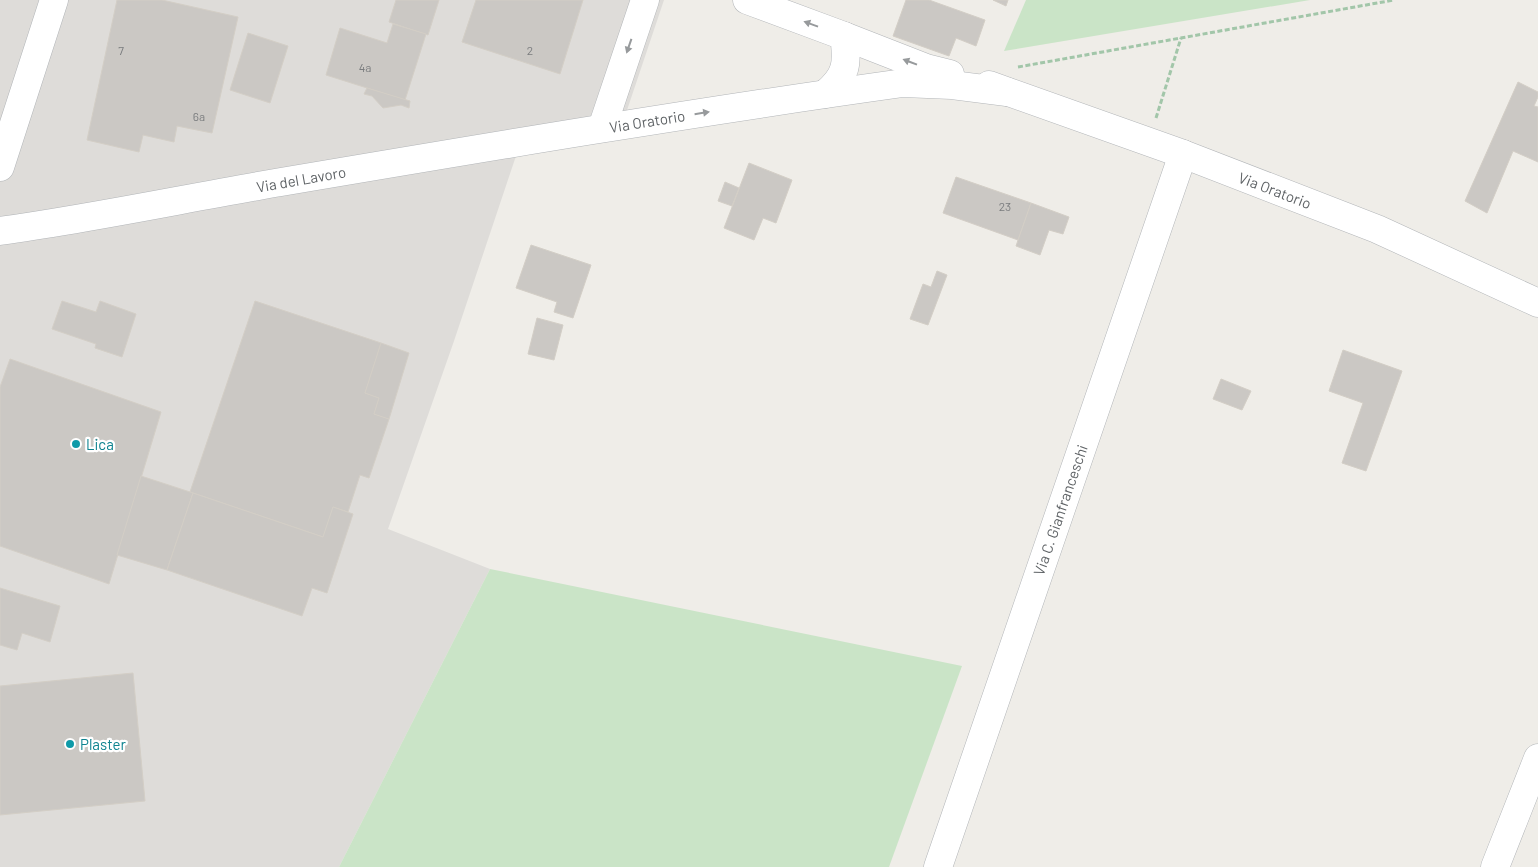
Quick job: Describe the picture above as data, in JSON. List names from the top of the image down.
{
  "streets": {
    "street": ["Via Oratorio", "Via del Lavoro", "Via C. Gianfranceschi"]
  },
  "crossings": [
    ["Via Oratorio", "Via del Lavoro"],
    ["Via Oratorio", "Via C. Gianfranceschi"]
  ],
  "places": ["Lica", "Plaster"],
  "house_numbers": [
    "7",
    "2",
    "4a",
    "6a",
    "23"
  ]
}
